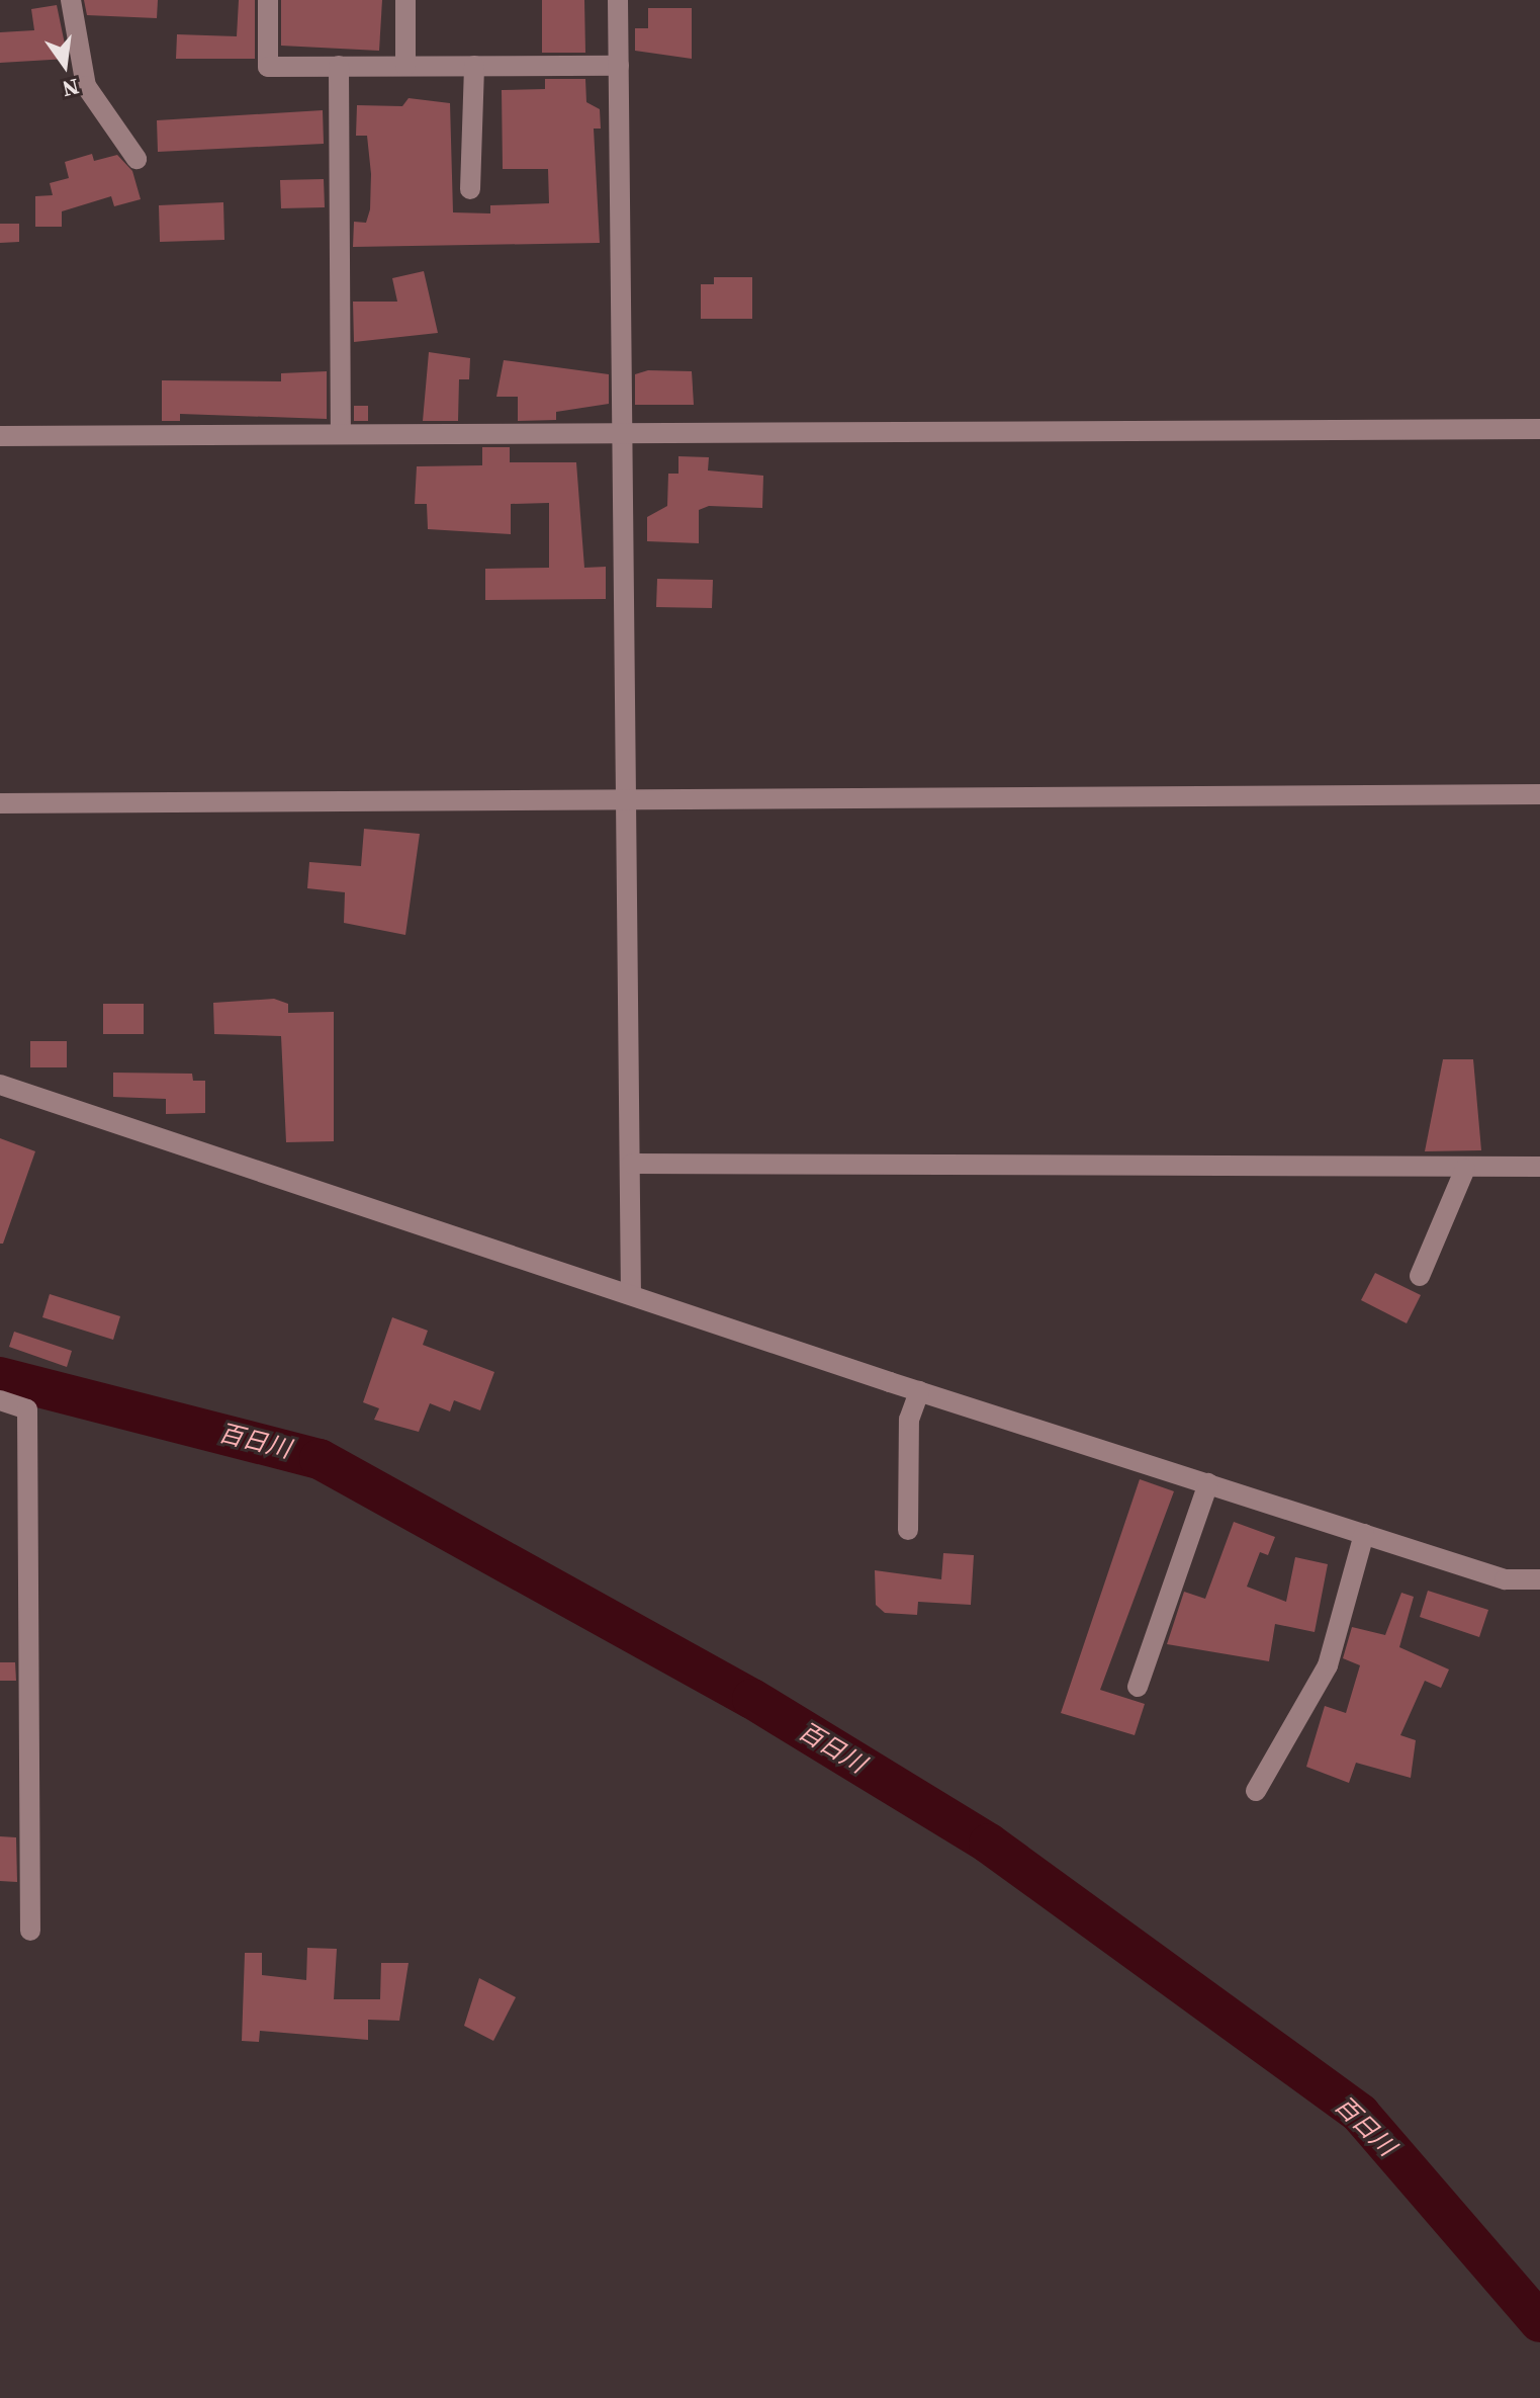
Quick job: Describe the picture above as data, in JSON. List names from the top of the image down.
{
  "water": ["百日川"],
  "north": "bottom"
}
